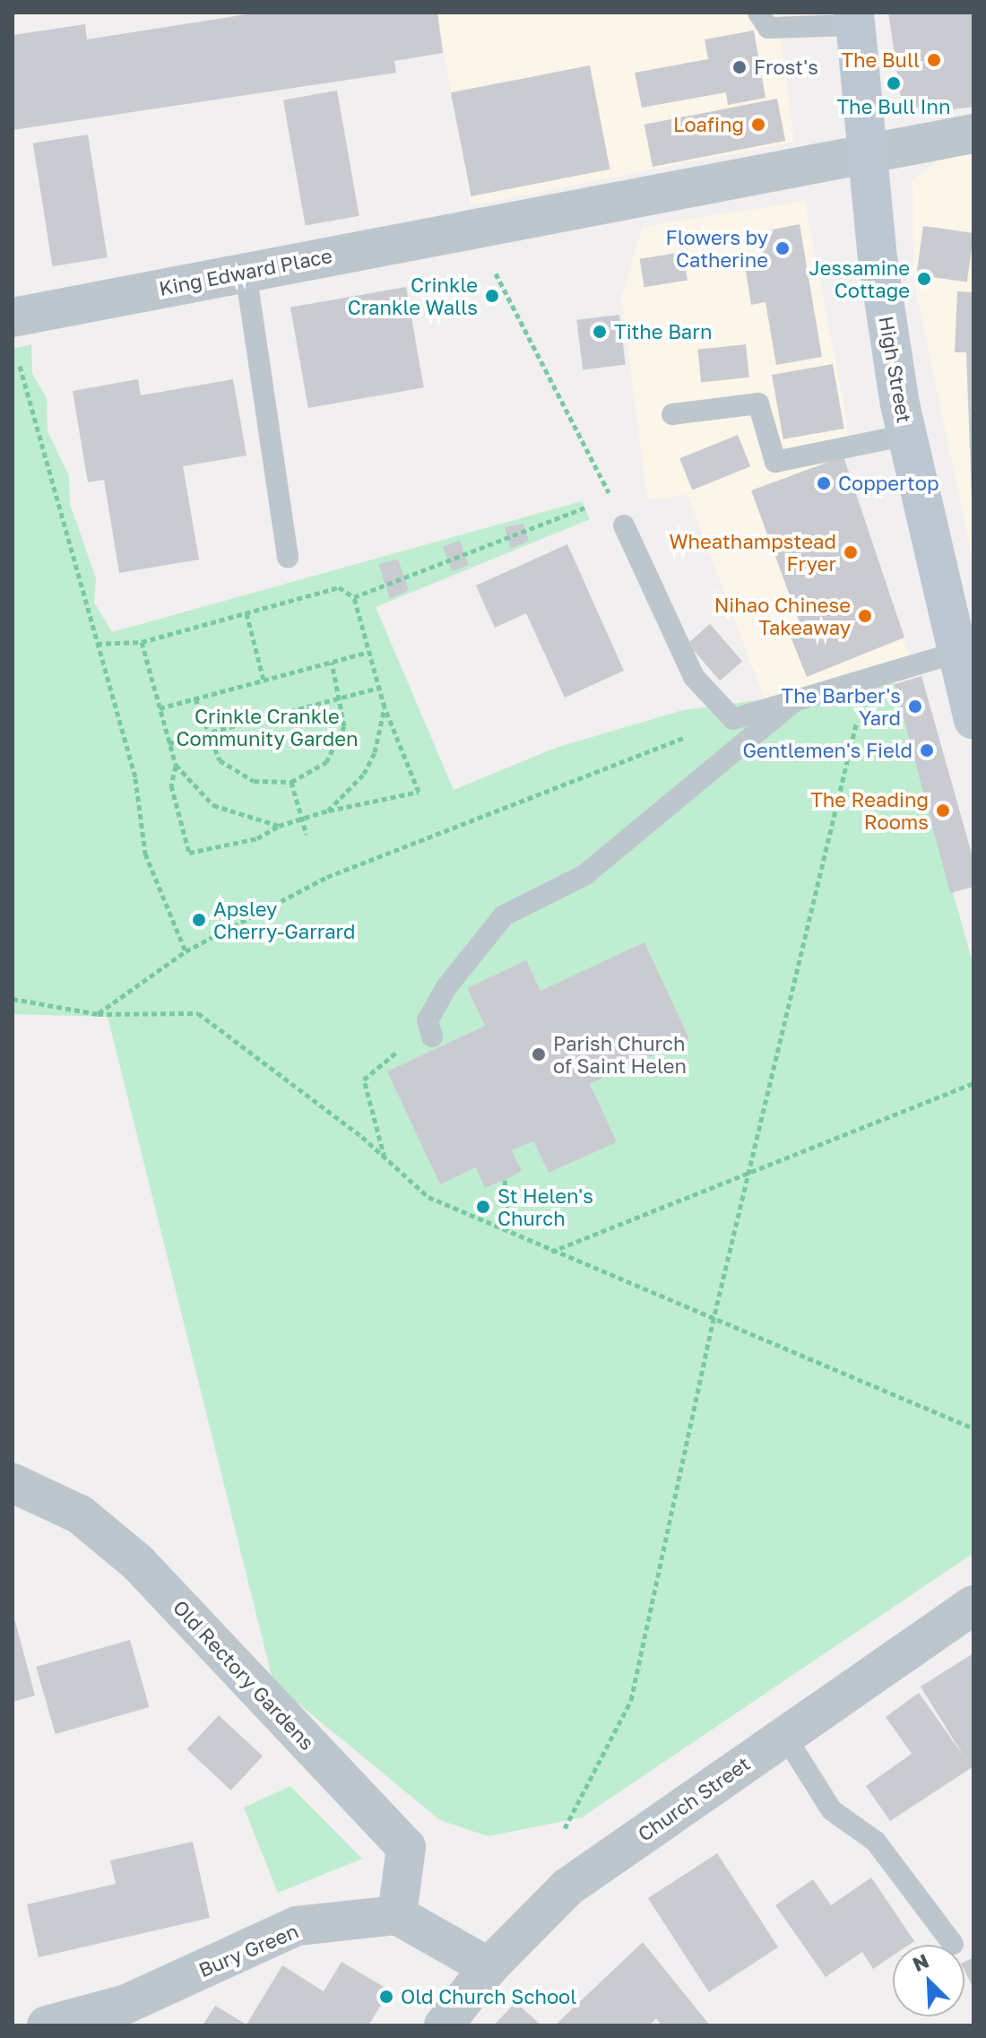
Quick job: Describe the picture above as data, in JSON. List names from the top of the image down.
{
  "streets": {
    "main road": ["High Street"],
    "street": [
      "King Edward Place",
      "Old Rectory Gardens",
      "Church Street",
      "Bury Green"
    ]
  },
  "crossings": [
    ["King Edward Place", "High Street"],
    ["Old Rectory Gardens", "Bury Green"]
  ],
  "parks": ["Crinkle Crankle Community Garden"],
  "places": [
    "The Bull",
    "Frost's",
    "The Bull Inn",
    "Loafing",
    "Flowers by Catherine",
    "Jessamine Cottage",
    "Crinkle Crankle Walls",
    "Tithe Barn",
    "Coppertop",
    "Wheathampstead Fryer",
    "Nihao Chinese Takeaway",
    "The Barber's Yard",
    "Gentlemen's Field",
    "The Reading Rooms",
    "Apsley Cherry-Garrard",
    "Parish Church of Saint Helen",
    "St Helen's Church",
    "Old Church School"
  ],
  "north": "top left"
}
